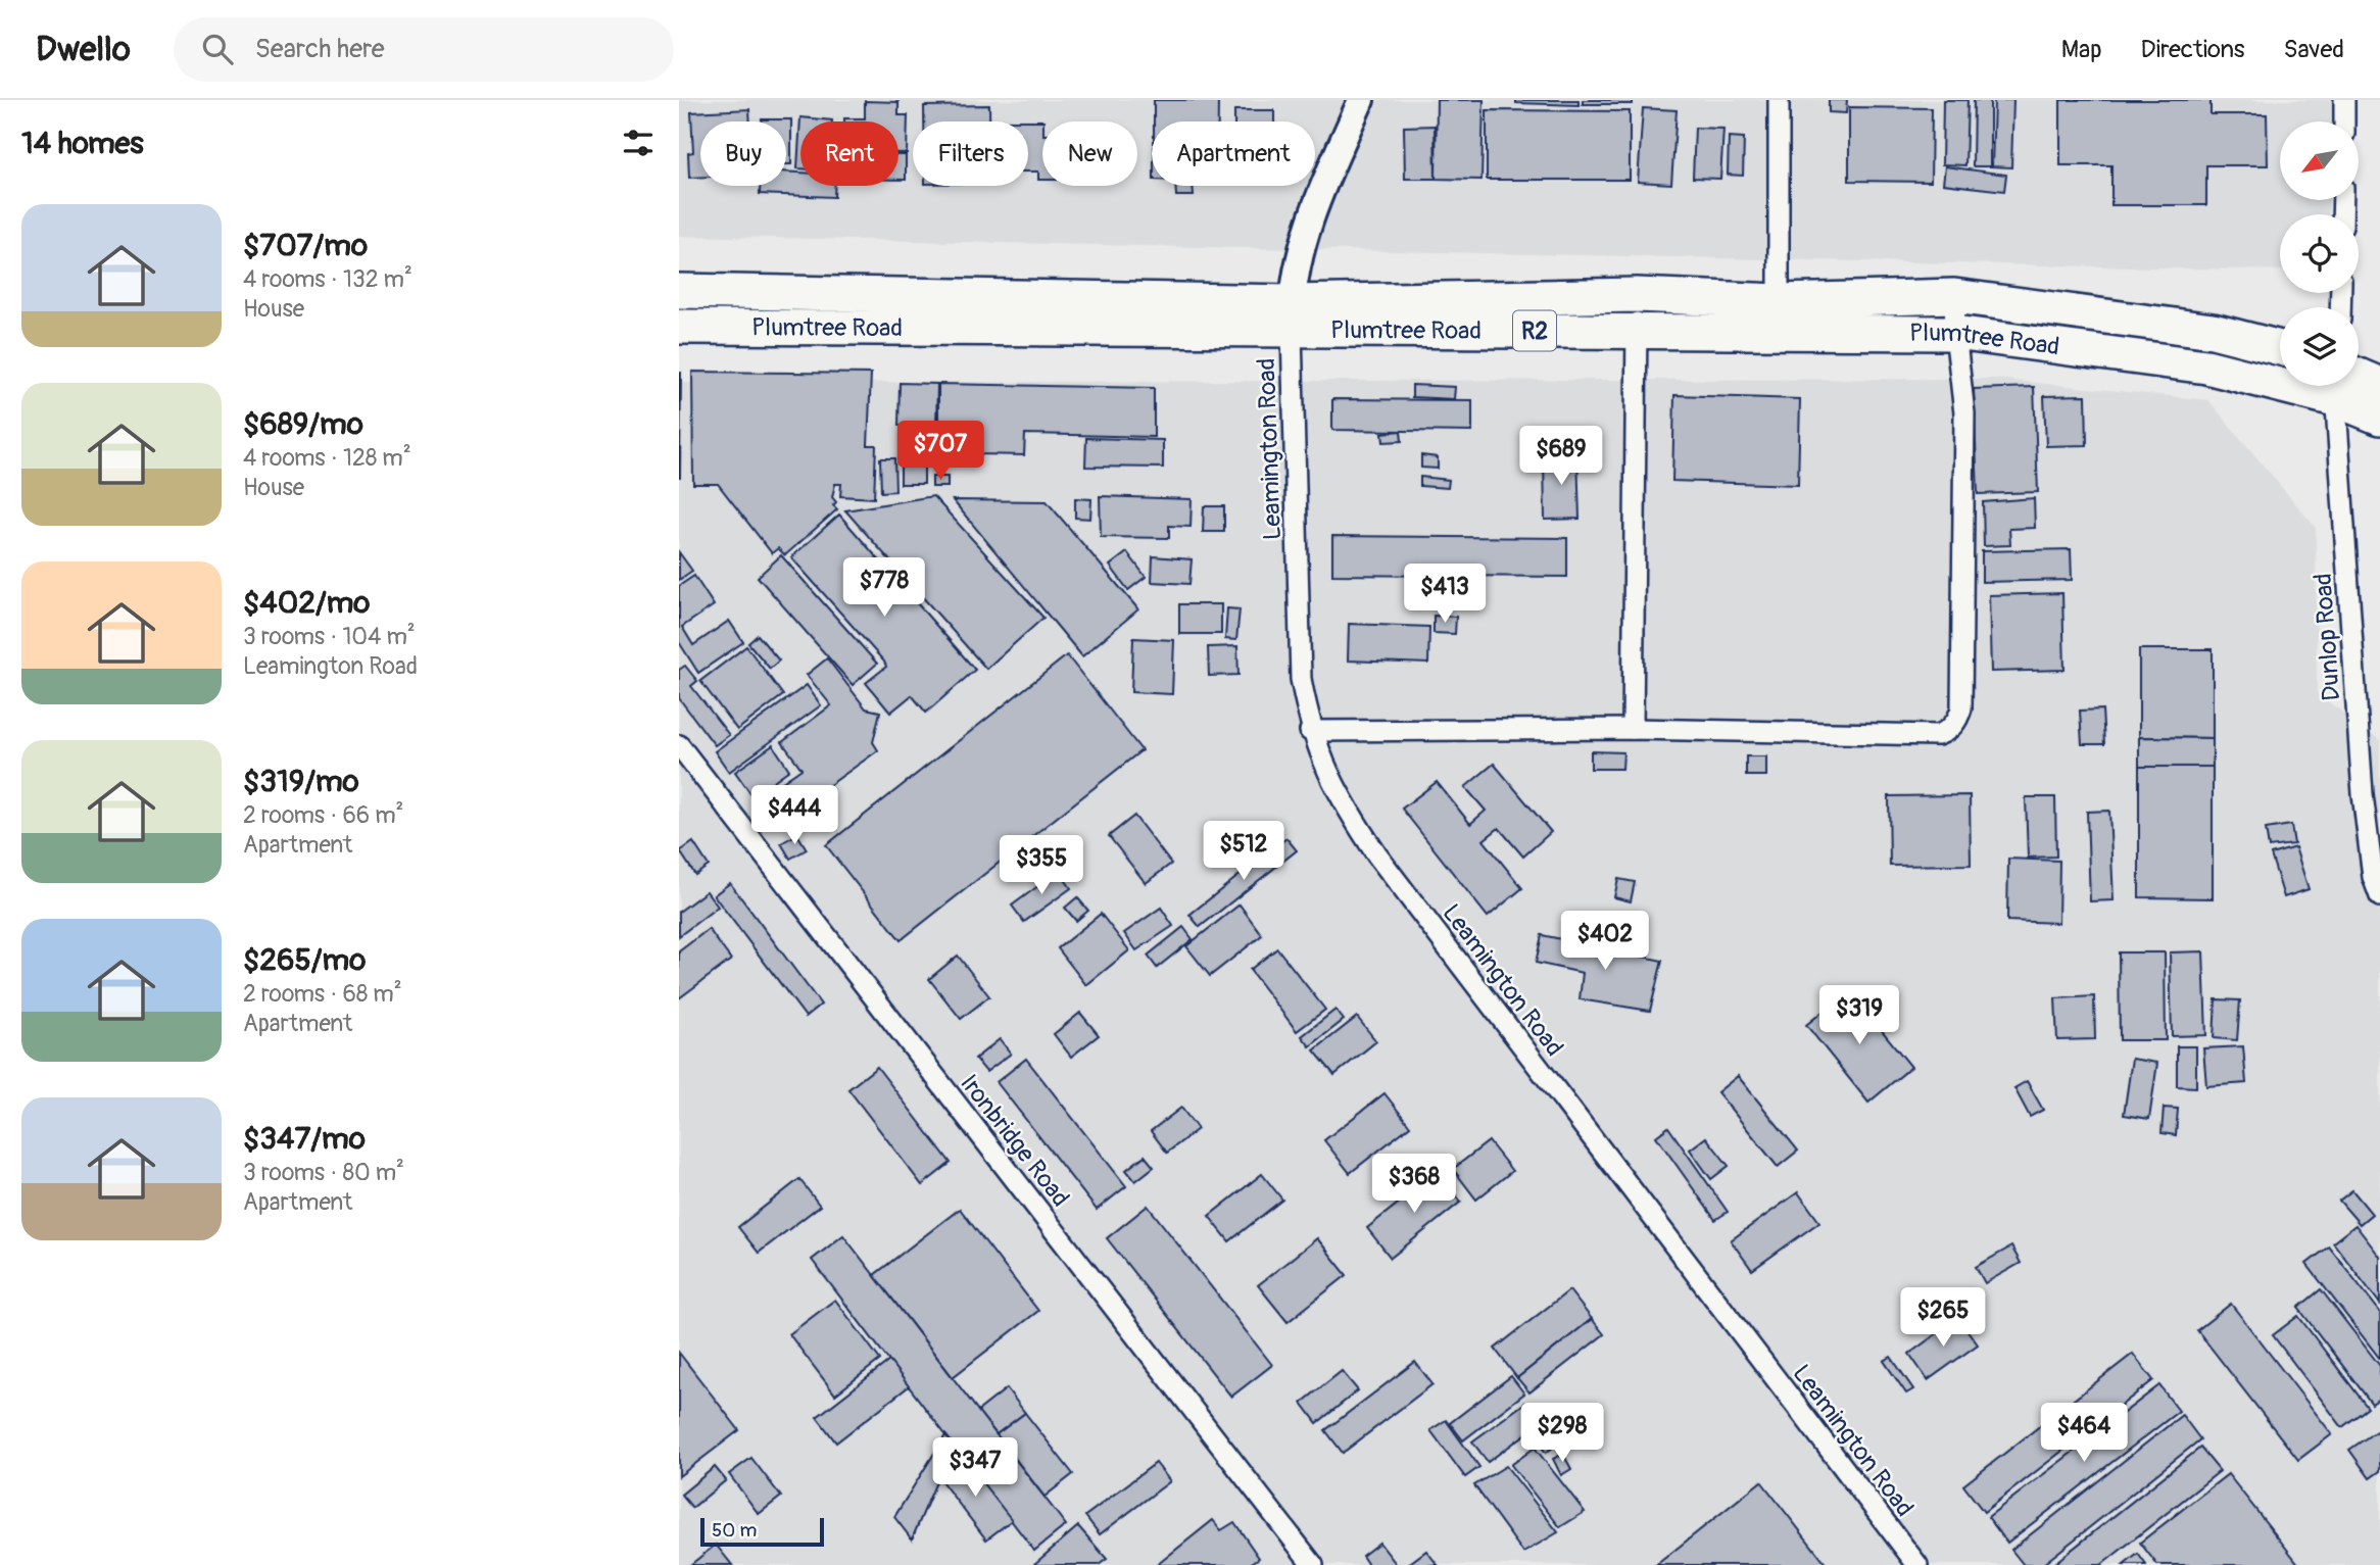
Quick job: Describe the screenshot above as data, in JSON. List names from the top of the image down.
{
  "streets": {
    "highway": ["Plumtree Road", "R2"],
    "street": ["Leamington Road", "Dunlop Road", "Ironbridge Road"]
  },
  "crossings": [
    ["Plumtree Road", "Leamington Road"]
  ],
  "scale_bar": "50 m",
  "north": "bottom left",
  "page": {
    "header": "Dwello",
    "search": "Search here",
    "nav": ["Map", "Directions", "Saved"],
    "heading": "14 homes",
    "chip": [
      "Buy",
      "Rent",
      "Filters",
      "New",
      "Apartment"
    ],
    "list": [
      {
        "name": "$707/mo",
        "note": "4 rooms · 132 m² · House"
      },
      {
        "name": "$689/mo",
        "note": "4 rooms · 128 m² · House"
      },
      {
        "name": "$402/mo",
        "note": "3 rooms · 104 m² · Leamington Road"
      },
      {
        "name": "$319/mo",
        "note": "2 rooms · 66 m² · Apartment"
      },
      {
        "name": "$265/mo",
        "note": "2 rooms · 68 m² · Apartment"
      },
      {
        "name": "$347/mo",
        "note": "3 rooms · 80 m² · Apartment"
      }
    ],
    "price": [
      "$707",
      "$689",
      "$778",
      "$413",
      "$444",
      "$512",
      "$355",
      "$402",
      "$319",
      "$368",
      "$265",
      "$298",
      "$464",
      "$347"
    ],
    "scale": "50 m"
  }
}
